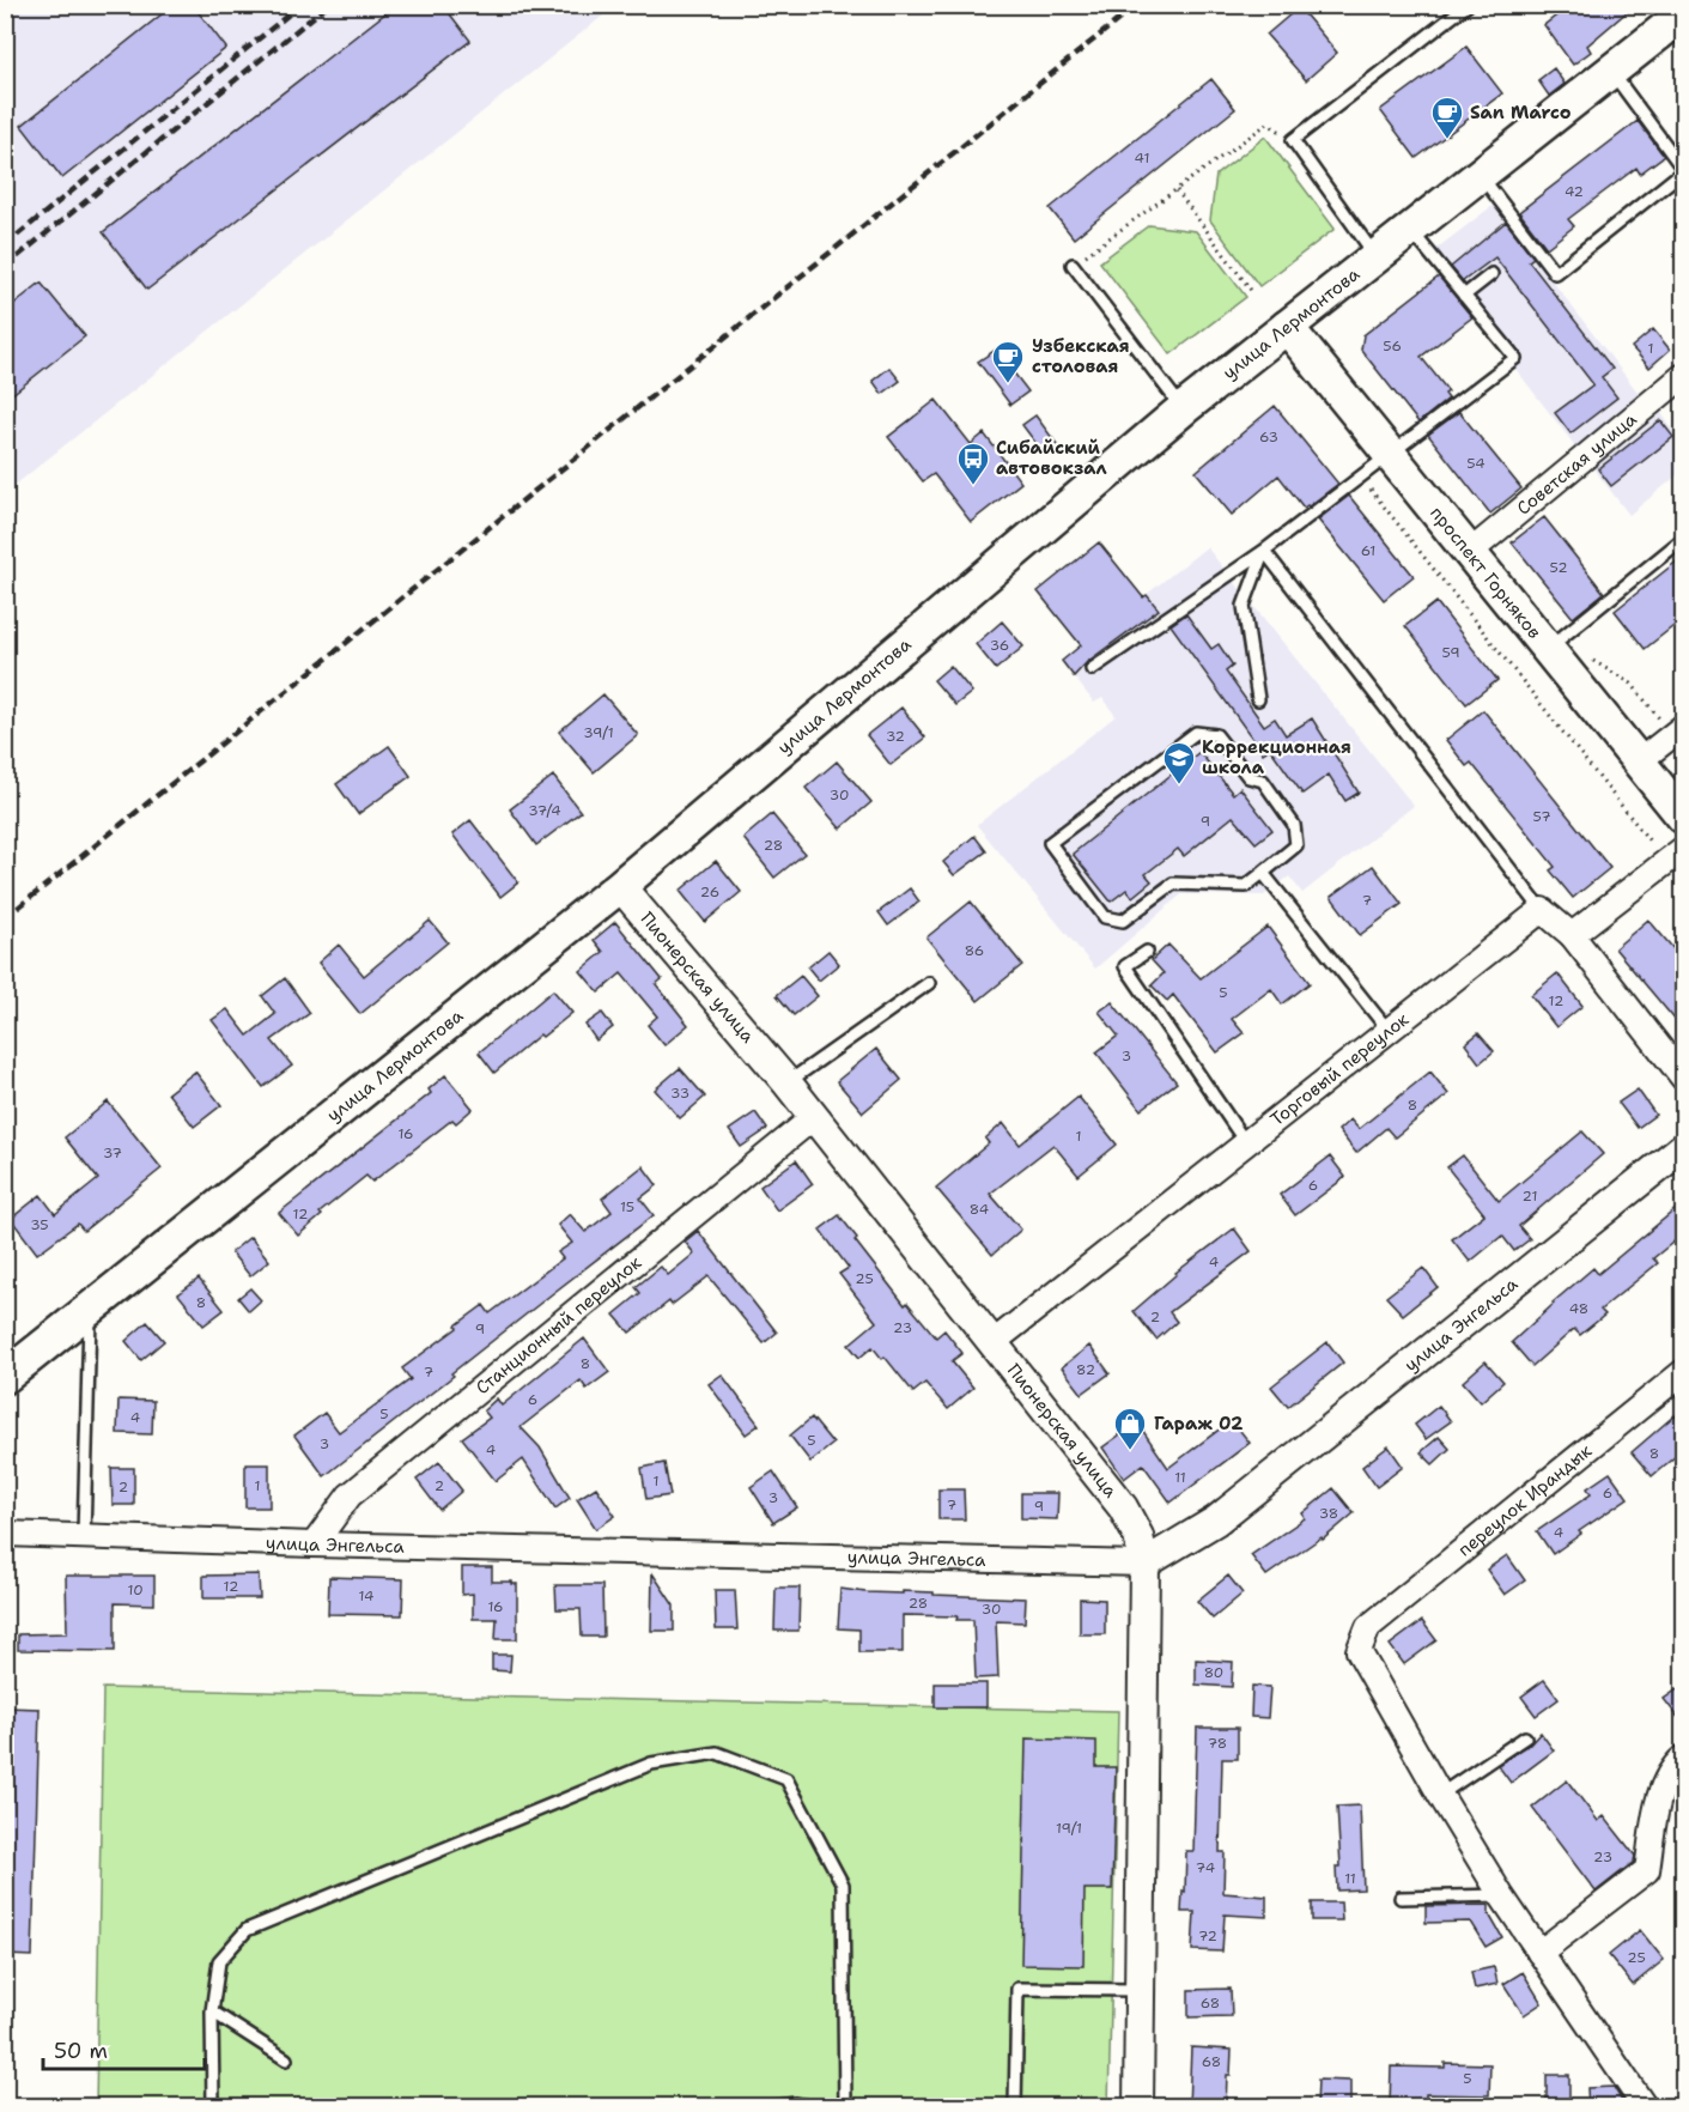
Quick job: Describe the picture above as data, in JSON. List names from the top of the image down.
{
  "streets": {
    "main road": ["улица Лермонтова", "проспект Горняков"],
    "street": [
      "Советская улица",
      "Пионерская улица",
      "Торговый переулок",
      "Станционный переулок",
      "улица Энгельса",
      "переулок Ирандык"
    ]
  },
  "crossings": [
    ["улица Лермонтова", "проспект Горняков"],
    ["улица Лермонтова", "Пионерская улица"],
    ["Советская улица", "проспект Горняков"],
    ["Пионерская улица", "Торговый переулок"],
    ["Пионерская улица", "Станционный переулок"],
    ["Пионерская улица", "улица Энгельса"],
    ["Станционный переулок", "улица Энгельса"]
  ],
  "places": {
    "cafe": ["San Marco", "Узбекская столовая"],
    "bus stop": ["Сибайский автовокзал"],
    "school or university": ["Коррекционная школа"],
    "shop": ["Гараж 02"]
  },
  "house_numbers": [
    "41",
    "42",
    "56",
    "1",
    "63",
    "54",
    "61",
    "52",
    "36",
    "59",
    "39/1",
    "32",
    "30",
    "37/4",
    "57",
    "9",
    "28",
    "26",
    "7",
    "86",
    "5",
    "12",
    "3",
    "33",
    "8",
    "16",
    "1",
    "37",
    "6",
    "21",
    "15",
    "84",
    "12",
    "35",
    "4",
    "25",
    "8",
    "48",
    "2",
    "23",
    "9",
    "8",
    "82",
    "7",
    "6",
    "5",
    "4",
    "5",
    "3",
    "4",
    "8",
    "11",
    "1",
    "1",
    "2",
    "2",
    "6",
    "3",
    "7",
    "9",
    "38",
    "4",
    "12",
    "10",
    "14",
    "28",
    "16",
    "30",
    "80",
    "78",
    "19/1",
    "23",
    "74",
    "11",
    "72",
    "25",
    "68",
    "68",
    "5"
  ],
  "scale_bar": "50 m"
}
